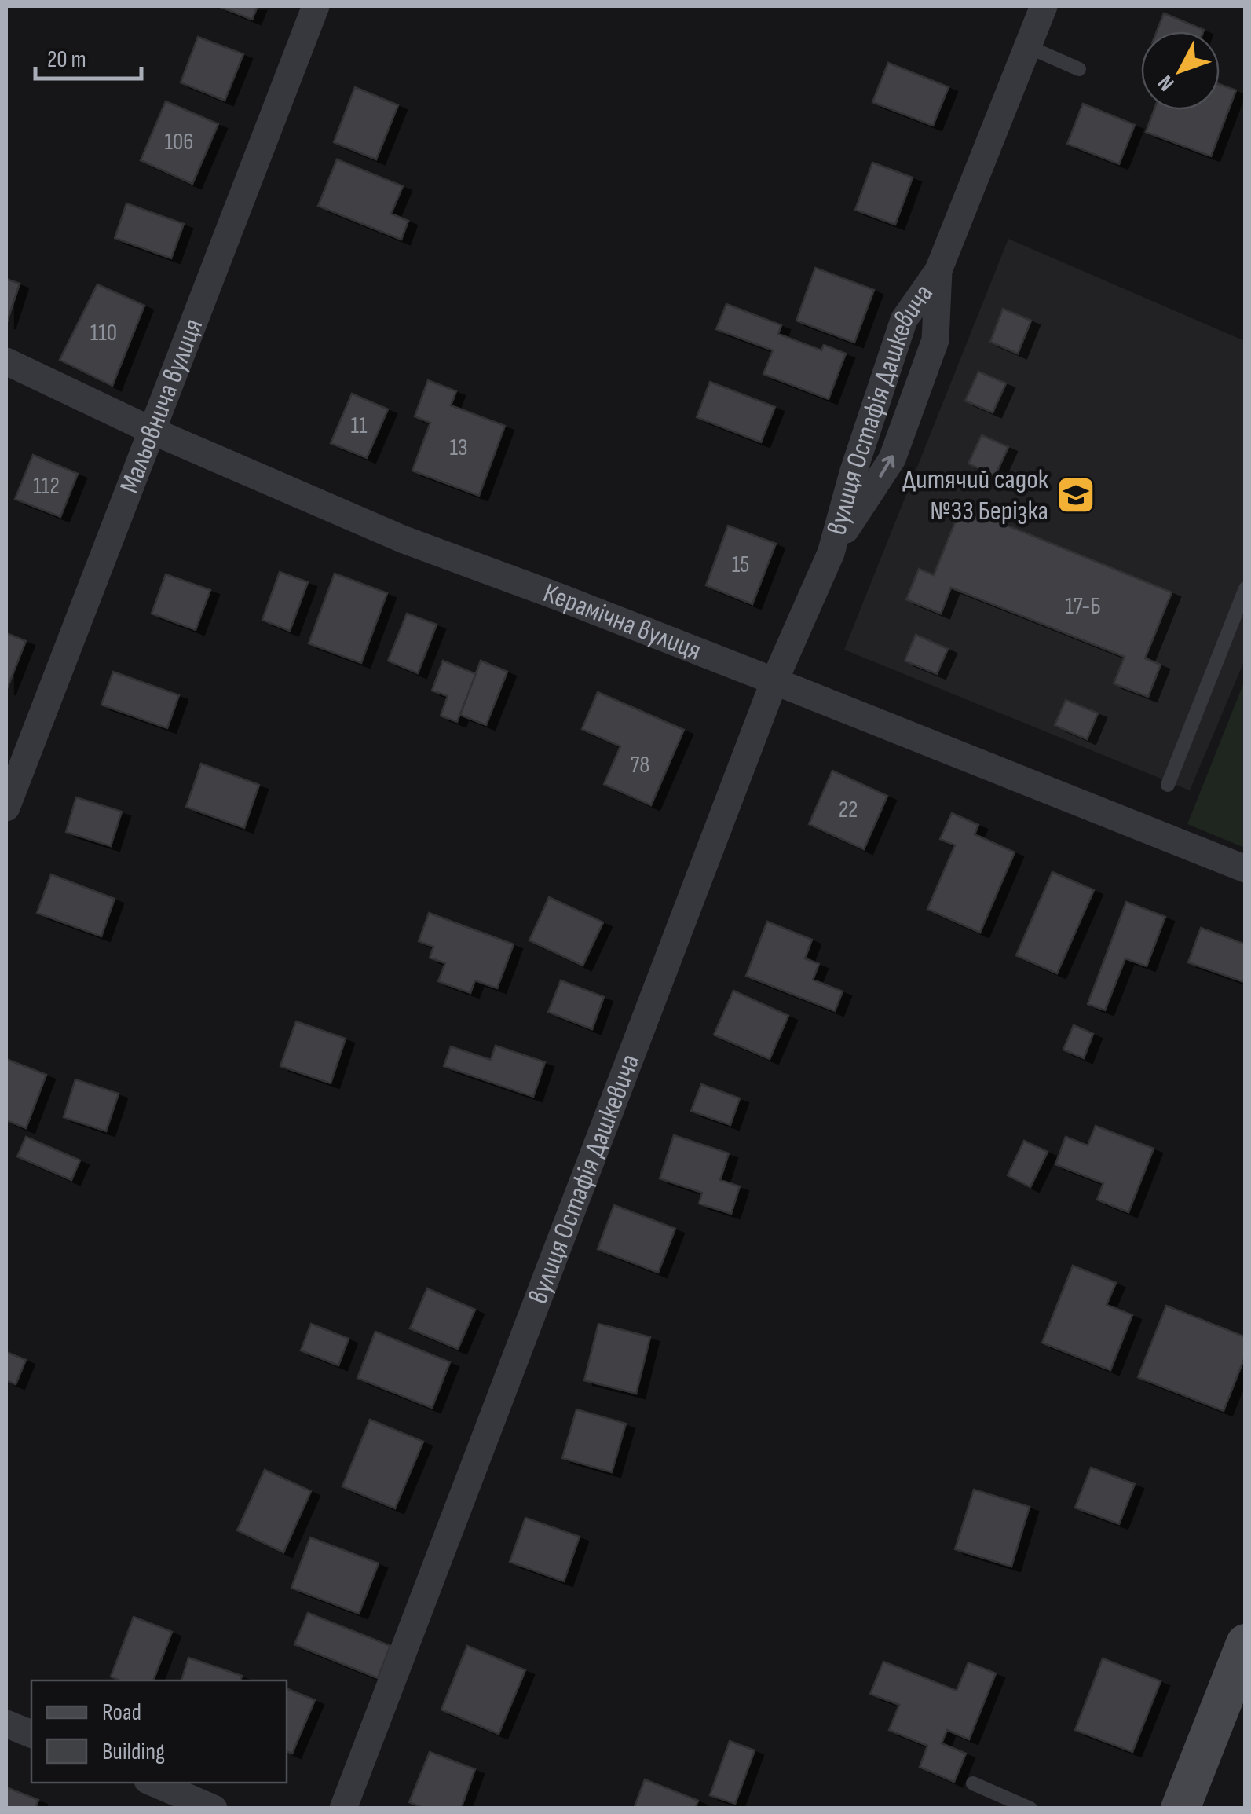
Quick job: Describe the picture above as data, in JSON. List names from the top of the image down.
{
  "streets": {
    "street": ["Мальовнича вулиця", "вулиця Остафія Дашкевича", "Керамічна вулиця"]
  },
  "crossings": [
    ["Мальовнича вулиця", "Керамічна вулиця"],
    ["вулиця Остафія Дашкевича", "Керамічна вулиця"]
  ],
  "places": {
    "school or university": ["Дитячий садок №33 Берізка"]
  },
  "house_numbers": [
    "106",
    "110",
    "11",
    "13",
    "112",
    "15",
    "17-Б",
    "78",
    "22"
  ],
  "legend": ["Road", "Building"],
  "scale_bar": "20 m",
  "north": "bottom left"
}
